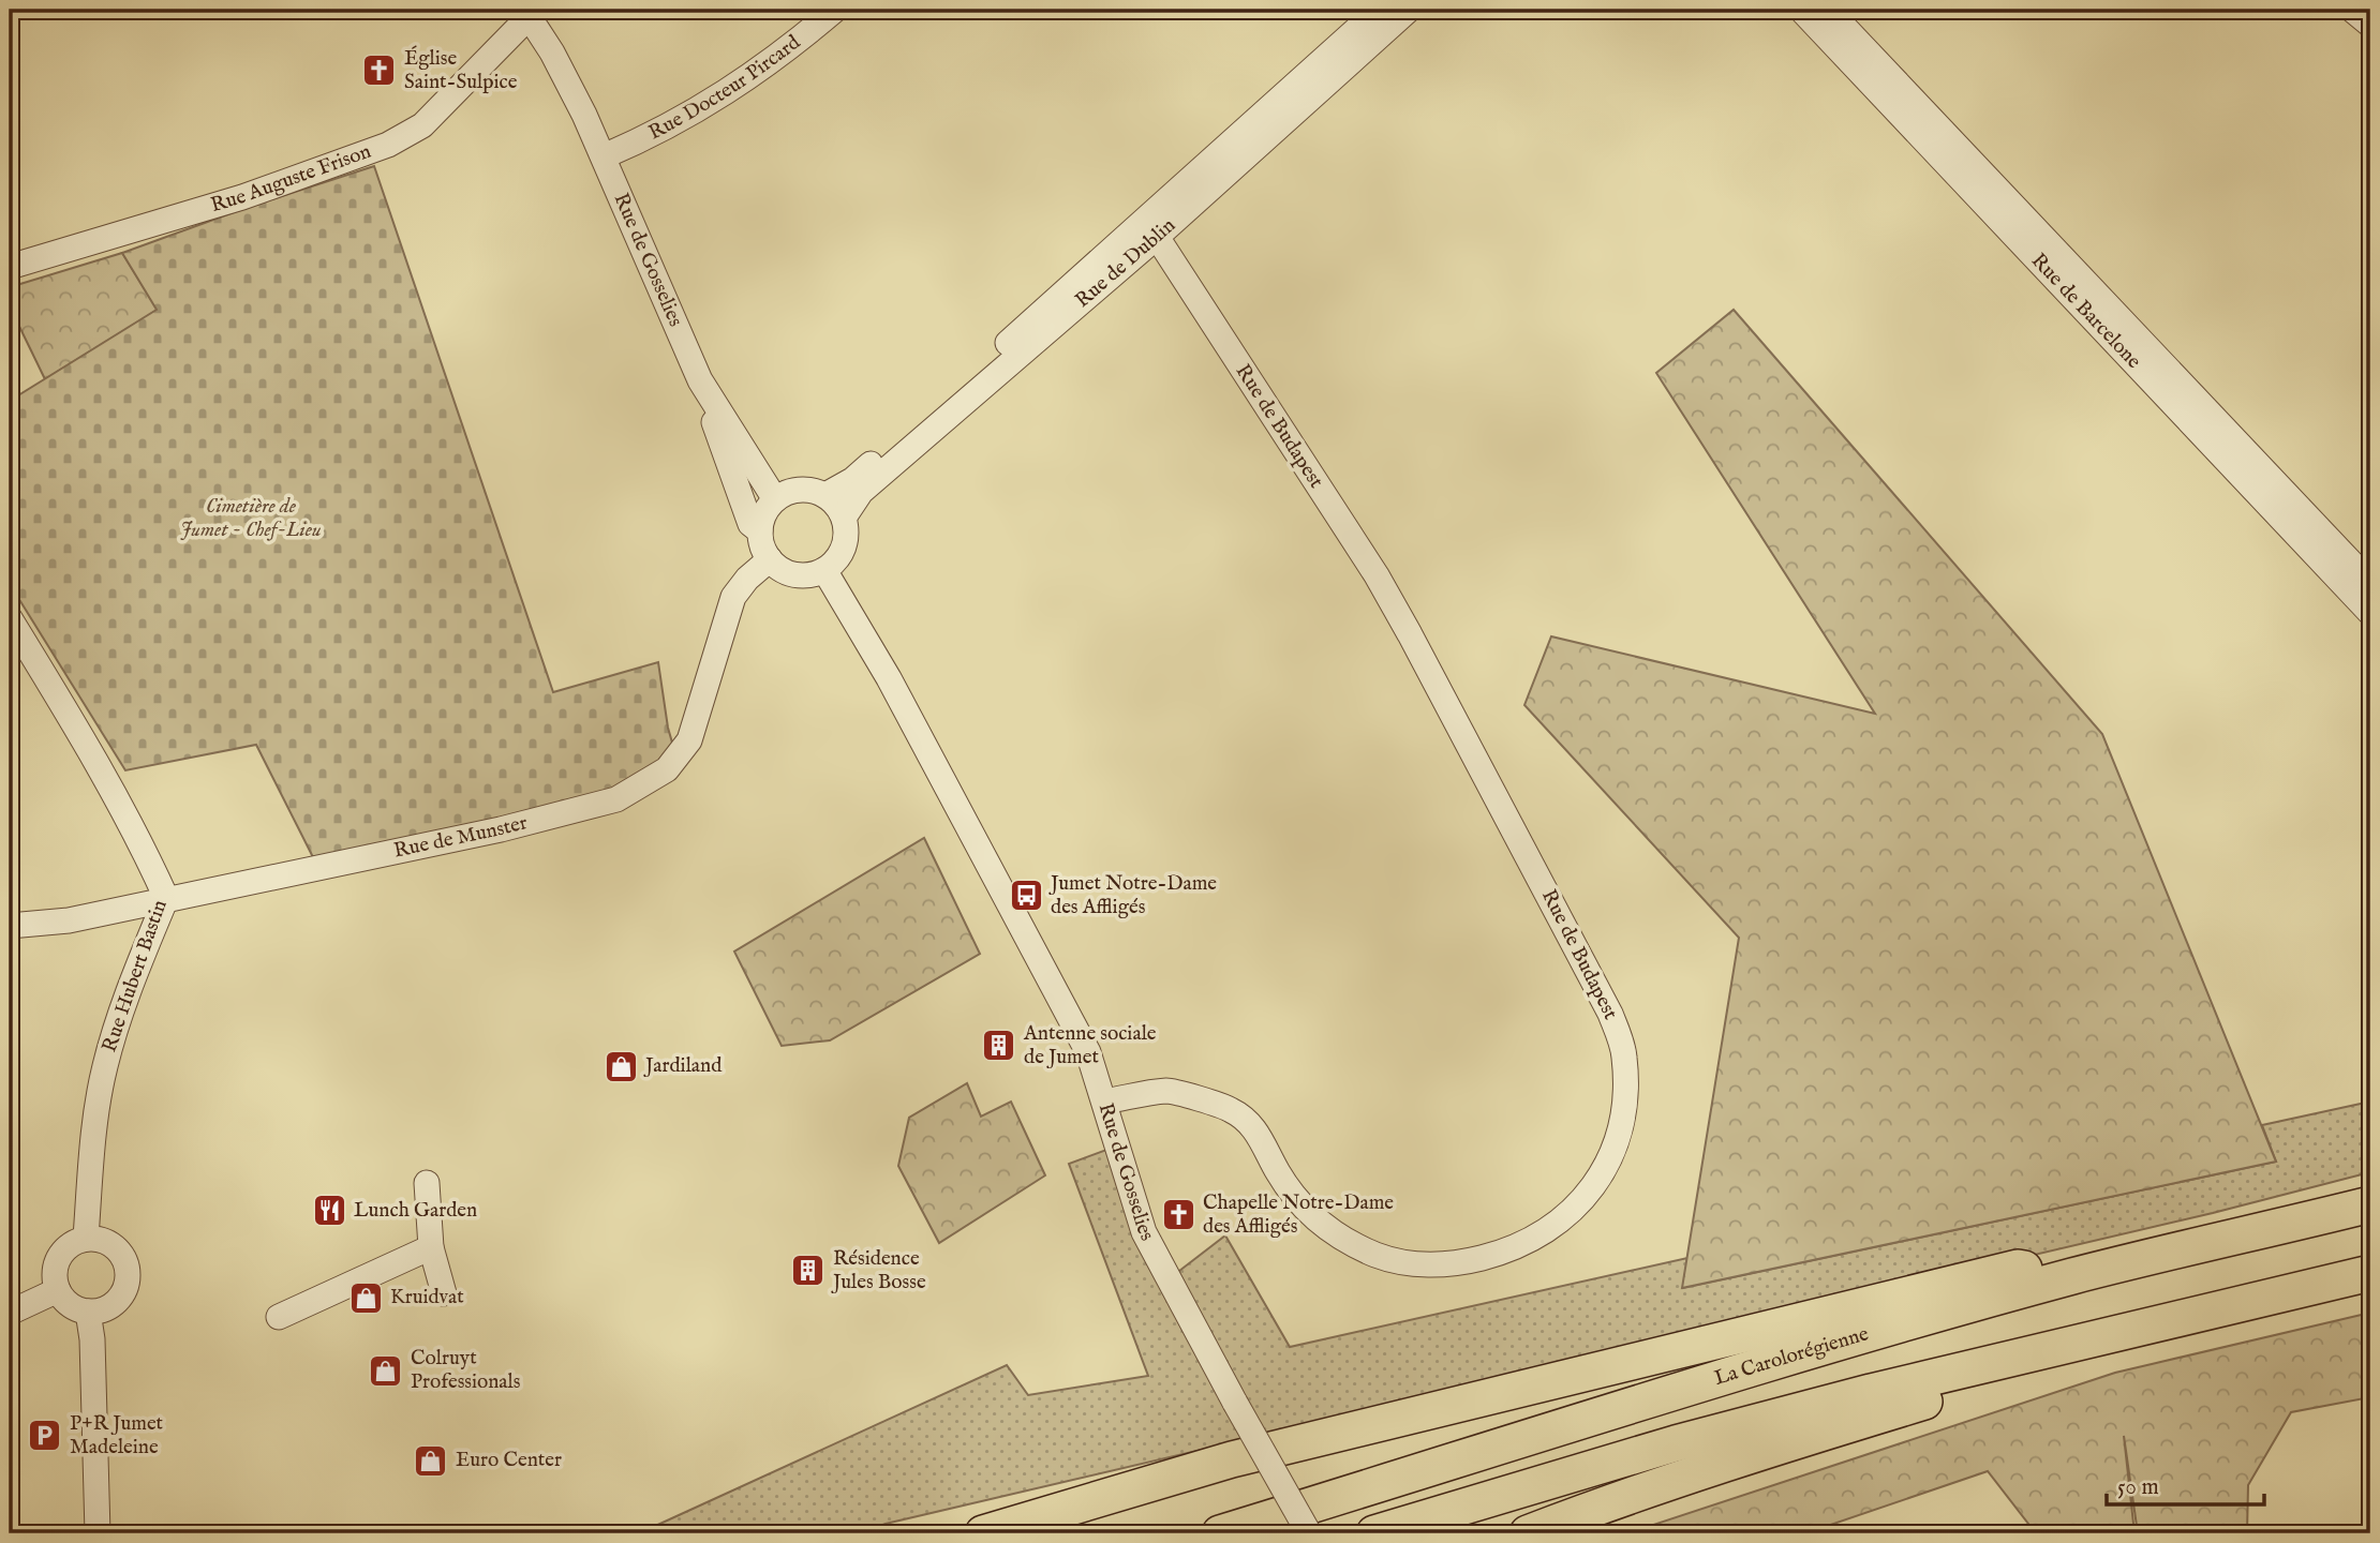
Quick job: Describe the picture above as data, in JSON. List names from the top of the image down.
{
  "streets": {
    "highway": ["La Carolorégienne"],
    "street": [
      "Rue Docteur Pircard",
      "Rue Auguste Frison",
      "Rue de Gosselies",
      "Rue de Dublin",
      "Rue de Barcelone",
      "Rue de Budapest",
      "Rue de Munster",
      "Rue Hubert Bastin"
    ]
  },
  "crossings": [
    ["Rue Docteur Pircard", "Rue de Gosselies"],
    ["Rue Auguste Frison", "Rue de Gosselies"],
    ["Rue de Gosselies", "Rue de Dublin"],
    ["Rue de Gosselies", "Rue de Budapest"],
    ["Rue de Gosselies", "Rue de Munster"],
    ["Rue de Dublin", "Rue de Budapest"],
    ["Rue de Dublin", "Rue de Munster"],
    ["Rue de Munster", "Rue Hubert Bastin"]
  ],
  "parks": ["Cimetière de Jumet - Chef-Lieu"],
  "places": {
    "church": ["Église Saint-Sulpice", "Chapelle Notre-Dame des Affligés"],
    "bus stop": ["Jumet Notre-Dame des Affligés"],
    "building": ["Antenne sociale de Jumet", "Résidence Jules Bosse"],
    "shop": [
      "Jardiland",
      "Kruidvat",
      "Colruyt Professionals",
      "Euro Center"
    ],
    "restaurant": ["Lunch Garden"],
    "parking": ["P+R Jumet Madeleine"]
  },
  "scale_bar": "50 m"
}
